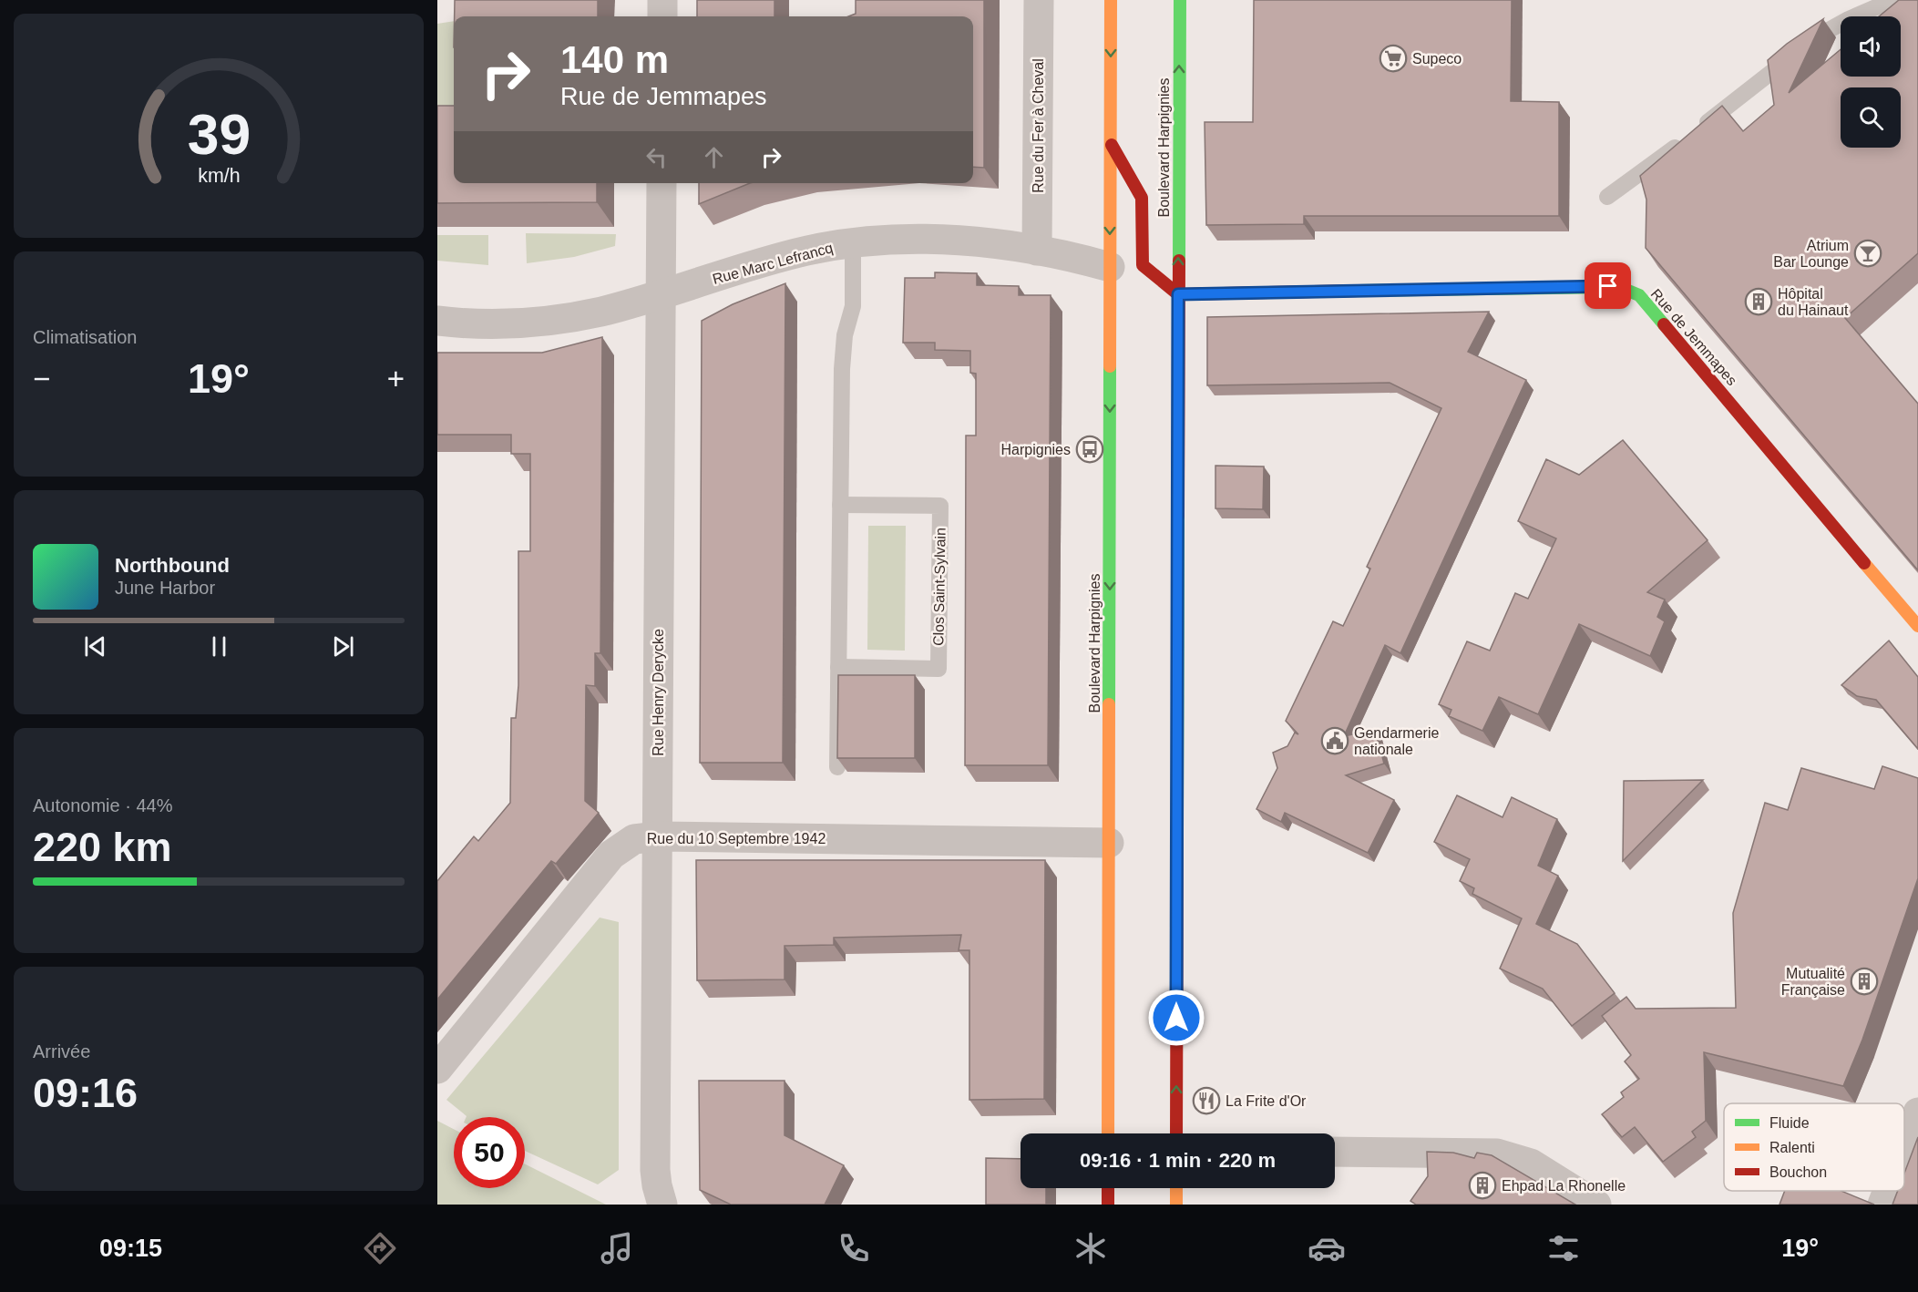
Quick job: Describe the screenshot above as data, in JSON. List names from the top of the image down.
{
  "streets": {
    "main road": ["Boulevard Harpignies", "Rue de Jemmapes"],
    "street": [
      "Rue du Fer à Cheval",
      "Rue Marc Lefrancq",
      "Rue Henry Derycke",
      "Rue du 10 Septembre 1942"
    ],
    "lane": ["Clos Saint-Sylvain"]
  },
  "crossings": [
    ["Rue du Fer à Cheval", "Rue Marc Lefrancq"],
    ["Boulevard Harpignies", "Rue Marc Lefrancq"],
    ["Boulevard Harpignies", "Rue de Jemmapes"],
    ["Boulevard Harpignies", "Rue du 10 Septembre 1942"],
    ["Rue Marc Lefrancq", "Rue Henry Derycke"],
    ["Rue Henry Derycke", "Rue du 10 Septembre 1942"]
  ],
  "places": {
    "supermarket": ["Supeco"],
    "bar": ["Atrium Bar Lounge"],
    "building": ["Hôpital du Hainaut", "Mutualité Française", "Ehpad La Rhonelle"],
    "bus stop": ["Harpignies"],
    "public building": ["Gendarmerie nationale"],
    "restaurant": ["La Frite d'Or"]
  },
  "legend": ["Fluide", "Ralenti", "Bouchon"],
  "page": {
    "turn": ["140 m", "Rue de Jemmapes"],
    "tile": [
      "Climatisation",
      ["Autonomie · 44%", "220 km"],
      ["Arrivée", "09:16"]
    ],
    "heat": ["−", "19°", "+"],
    "song": ["Northbound", "June Harbor"],
    "limit": "50",
    "trip": "09:16 · 1 min · 220 m",
    "tabs": ["09:15", "19°"],
    "gauge": ["39", "km/h"]
  }
}
